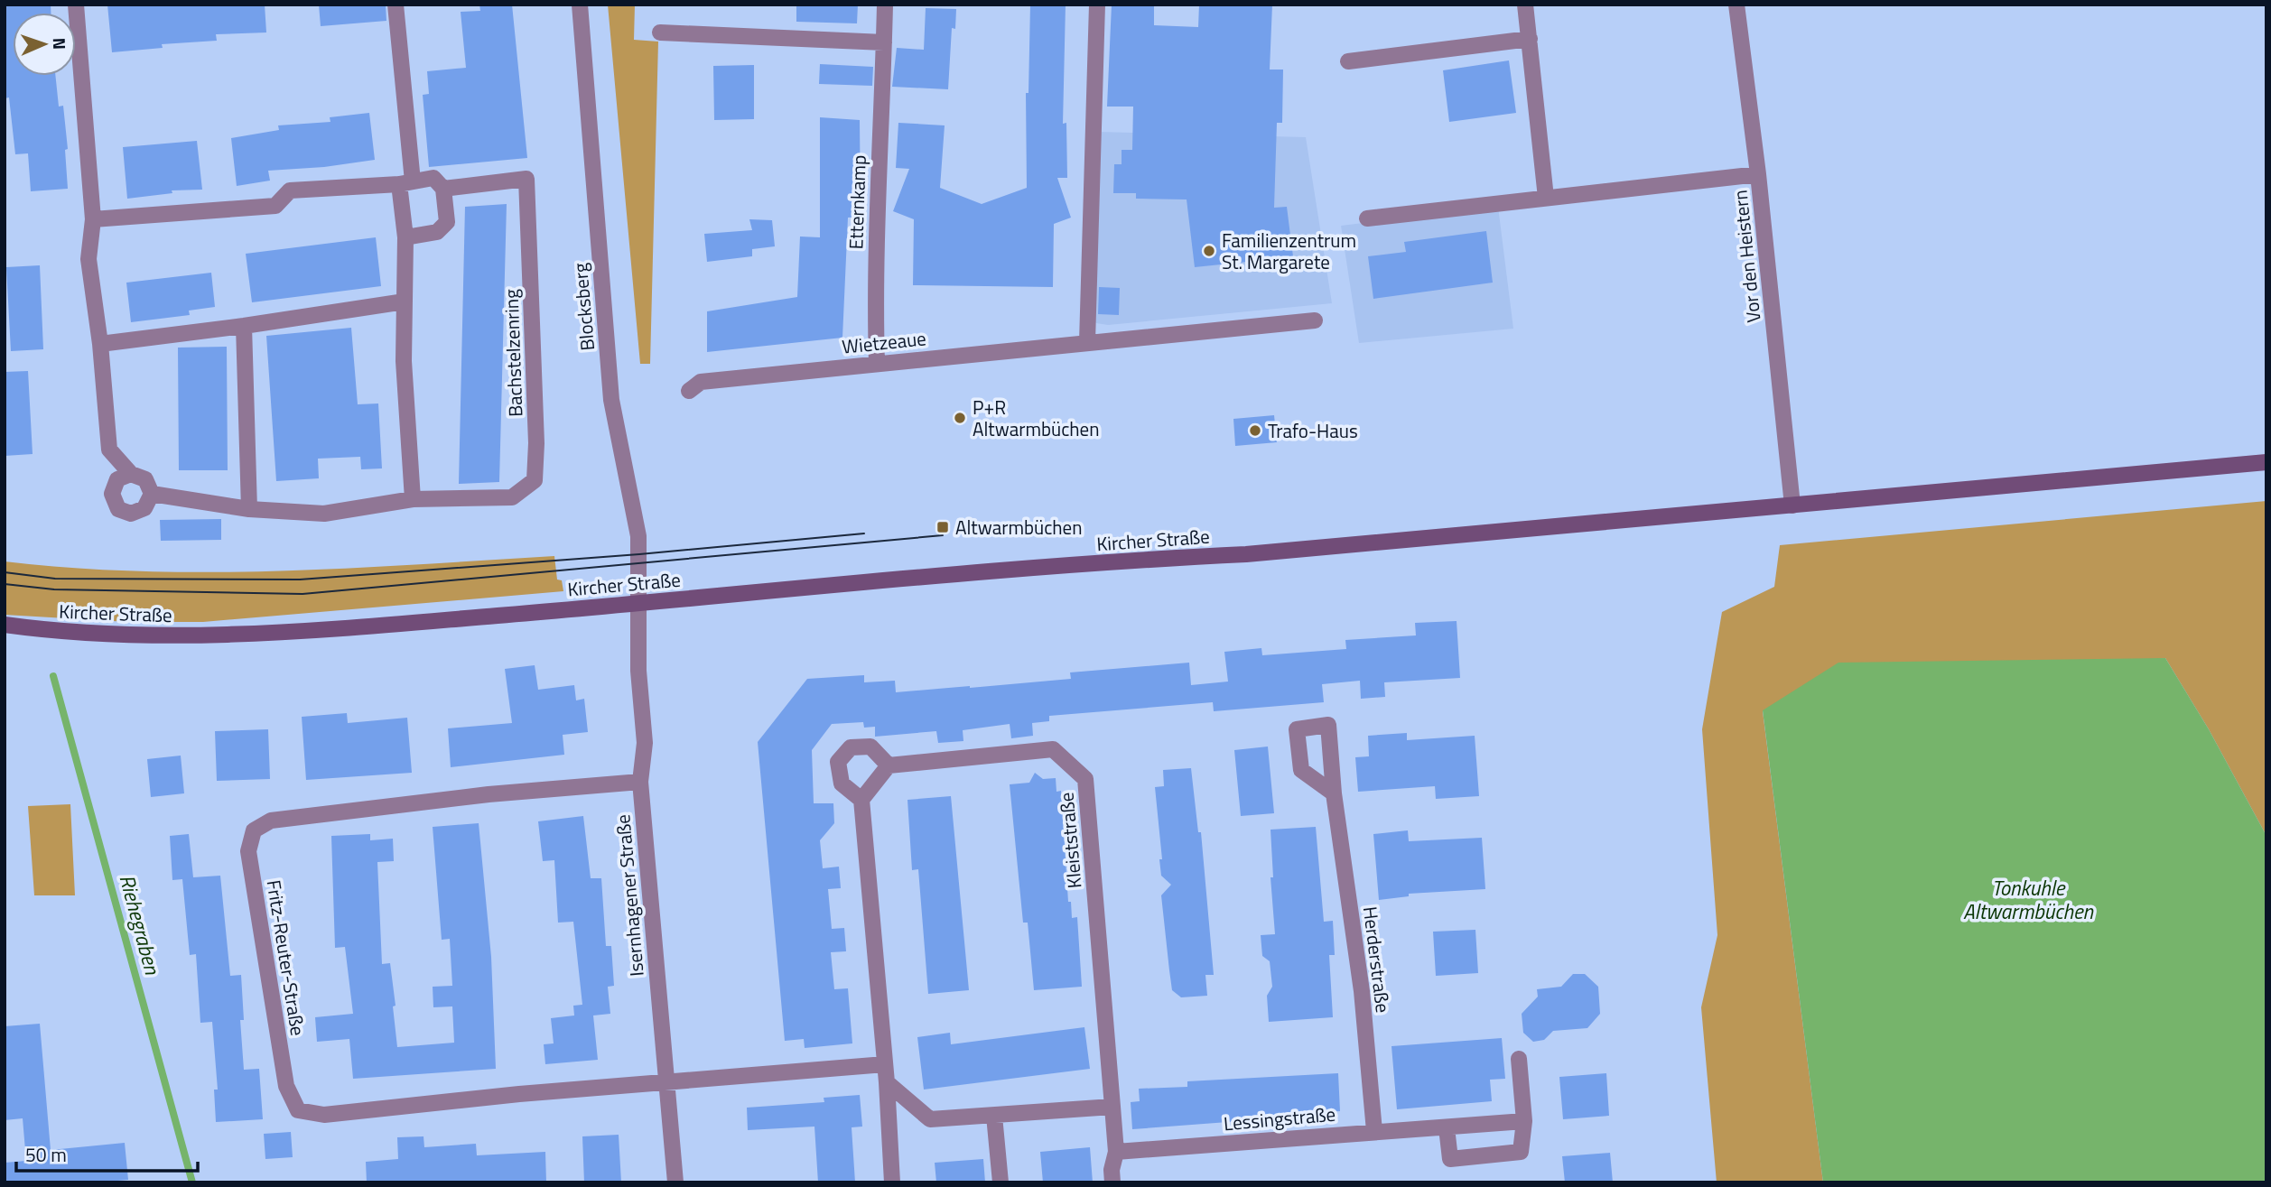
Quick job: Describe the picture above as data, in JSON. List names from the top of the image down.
{
  "streets": {
    "main road": ["Kircher Straße"],
    "street": [
      "Etternkamp",
      "Vor den Heistern",
      "Blocksberg",
      "Wietzeaue",
      "Bachstelzenring",
      "Kleiststraße",
      "Isernhagener Straße",
      "Fritz-Reuter-Straße",
      "Herderstraße",
      "Lessingstraße"
    ]
  },
  "crossings": [
    ["Etternkamp", "Wietzeaue"],
    ["Vor den Heistern", "Kircher Straße"],
    ["Blocksberg", "Kircher Straße"],
    ["Blocksberg", "Isernhagener Straße"],
    ["Kircher Straße", "Isernhagener Straße"],
    ["Isernhagener Straße", "Fritz-Reuter-Straße"],
    ["Herderstraße", "Lessingstraße"]
  ],
  "water": ["Tonkuhle Altwarmbüchen", "Riehegraben"],
  "places": {
    "other": ["Familienzentrum St. Margarete", "P+R Altwarmbüchen", "Trafo-Haus"],
    "transit": ["Altwarmbüchen"]
  },
  "scale_bar": "50 m",
  "north": "right"
}
